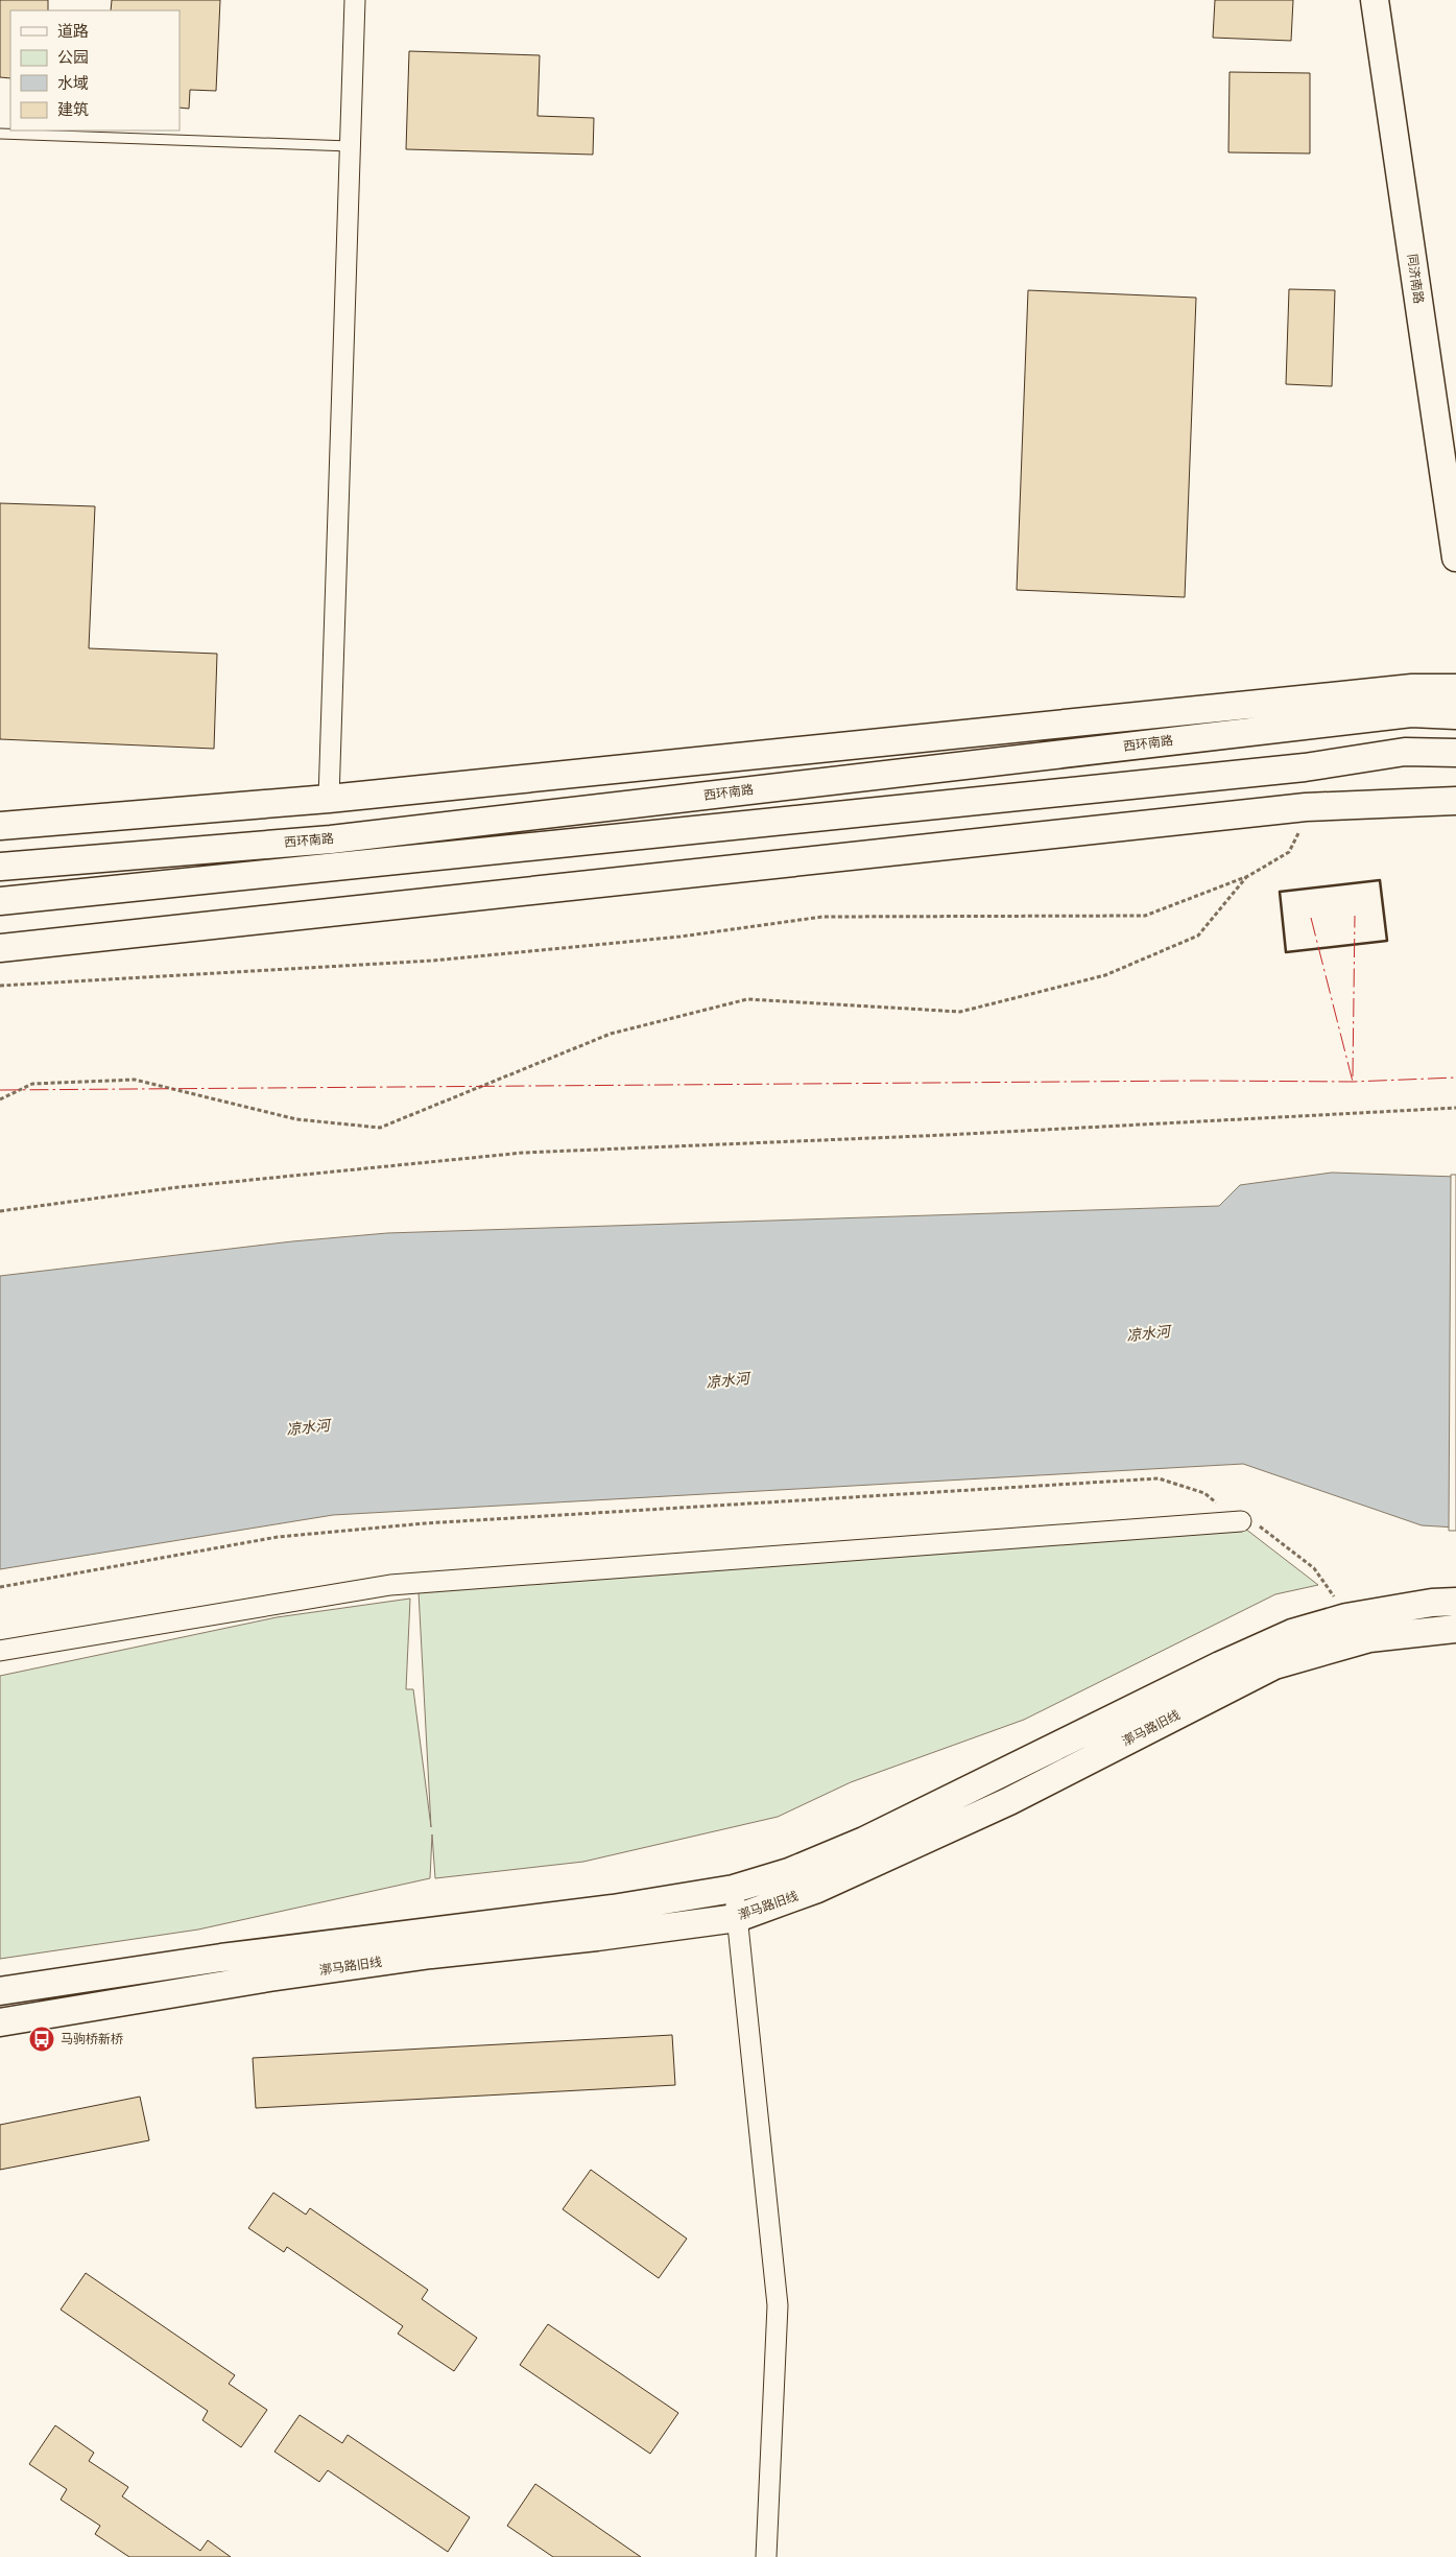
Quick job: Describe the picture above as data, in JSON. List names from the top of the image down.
{
  "streets": {
    "main road": ["同济南路", "西环南路", "漷马路旧线"]
  },
  "water": ["凉水河"],
  "places": {
    "bus stop": ["马驹桥新桥"]
  },
  "legend": [
    "道路",
    "公园",
    "水域",
    "建筑"
  ]
}
